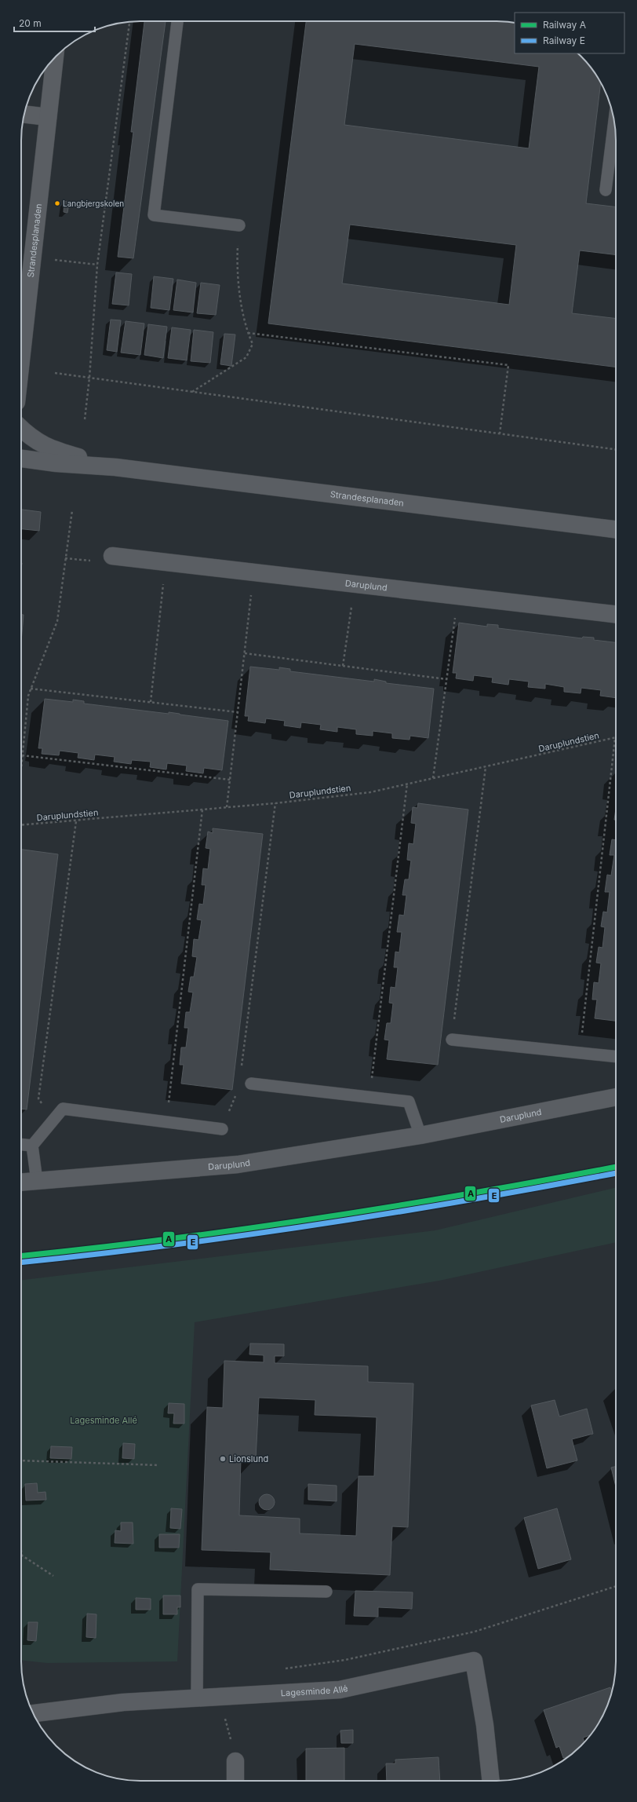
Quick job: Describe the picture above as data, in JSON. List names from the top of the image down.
{
  "streets": {
    "street": ["Strandesplanaden", "Daruplund", "Lagesminde Allé"],
    "path": ["Daruplundstien"]
  },
  "parks": ["Lagesminde Allé"],
  "places": ["Langbjergskolen", "Lionslund"],
  "lines": ["rail line A", "rail line E"],
  "legend": ["Railway A", "Railway E"],
  "scale_bar": "20 m"
}
